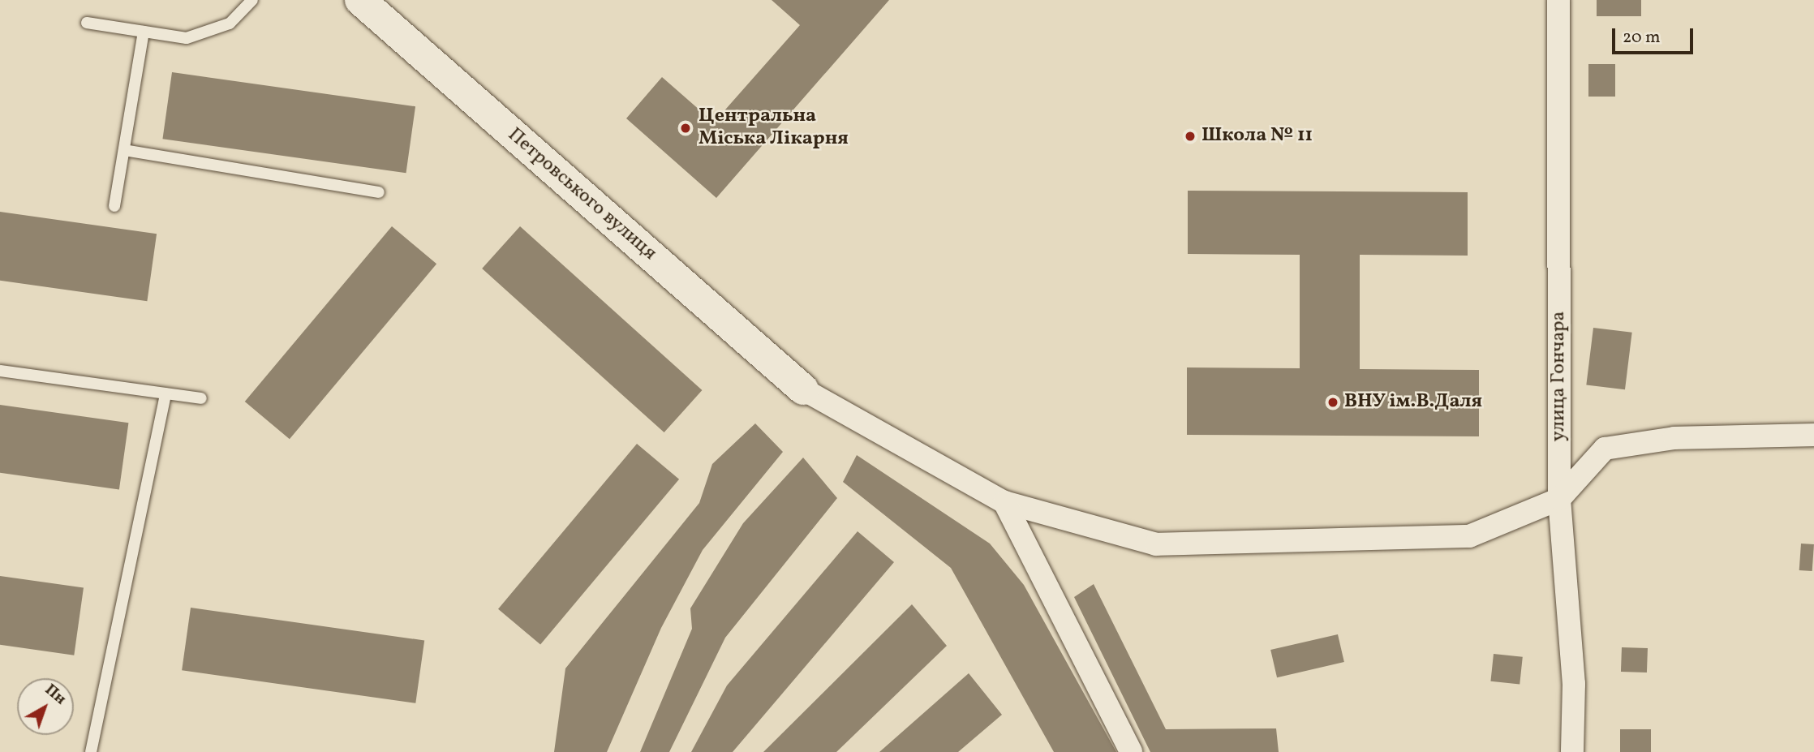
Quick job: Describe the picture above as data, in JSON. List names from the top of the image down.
{
  "streets": {
    "street": ["Петровського вулиця", "улица Гончара"]
  },
  "places": ["Центральна Міська Лікарня", "Школа № 11", "ВНУ ім.В.Даля"],
  "scale_bar": "20 m",
  "north": "top right"
}
